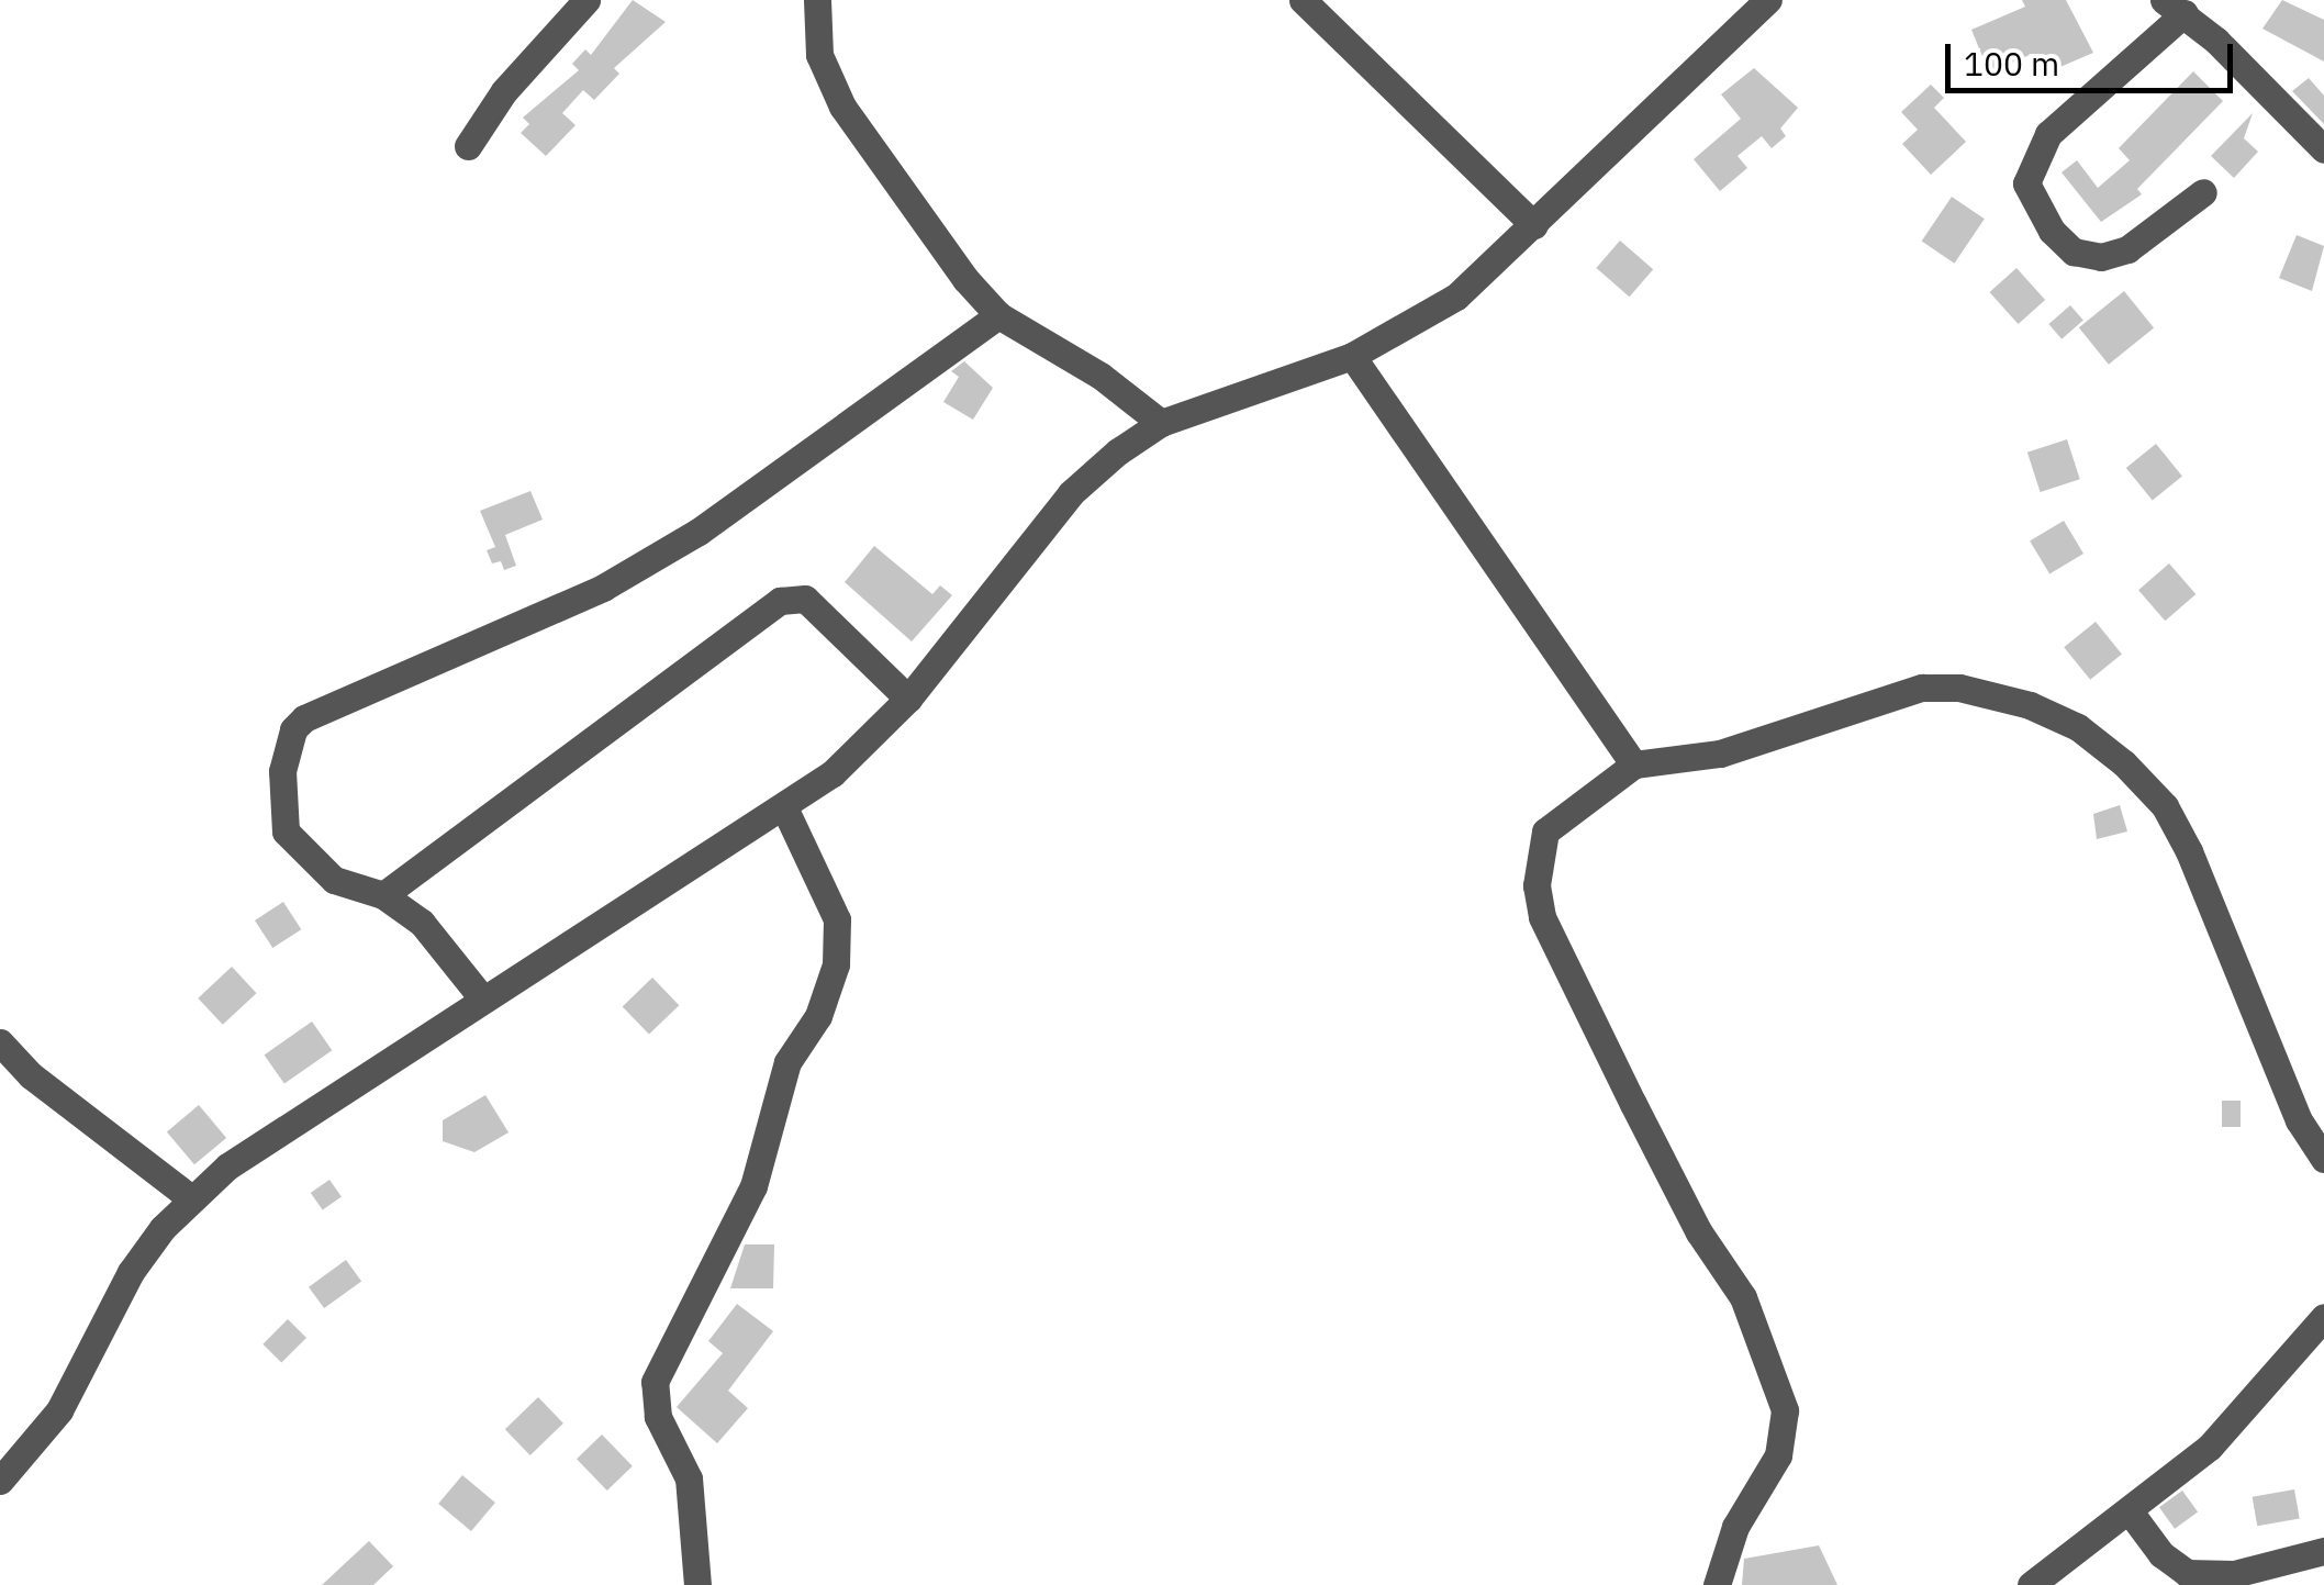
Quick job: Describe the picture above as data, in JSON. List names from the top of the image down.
{
  "scale_bar": "100 m"
}
